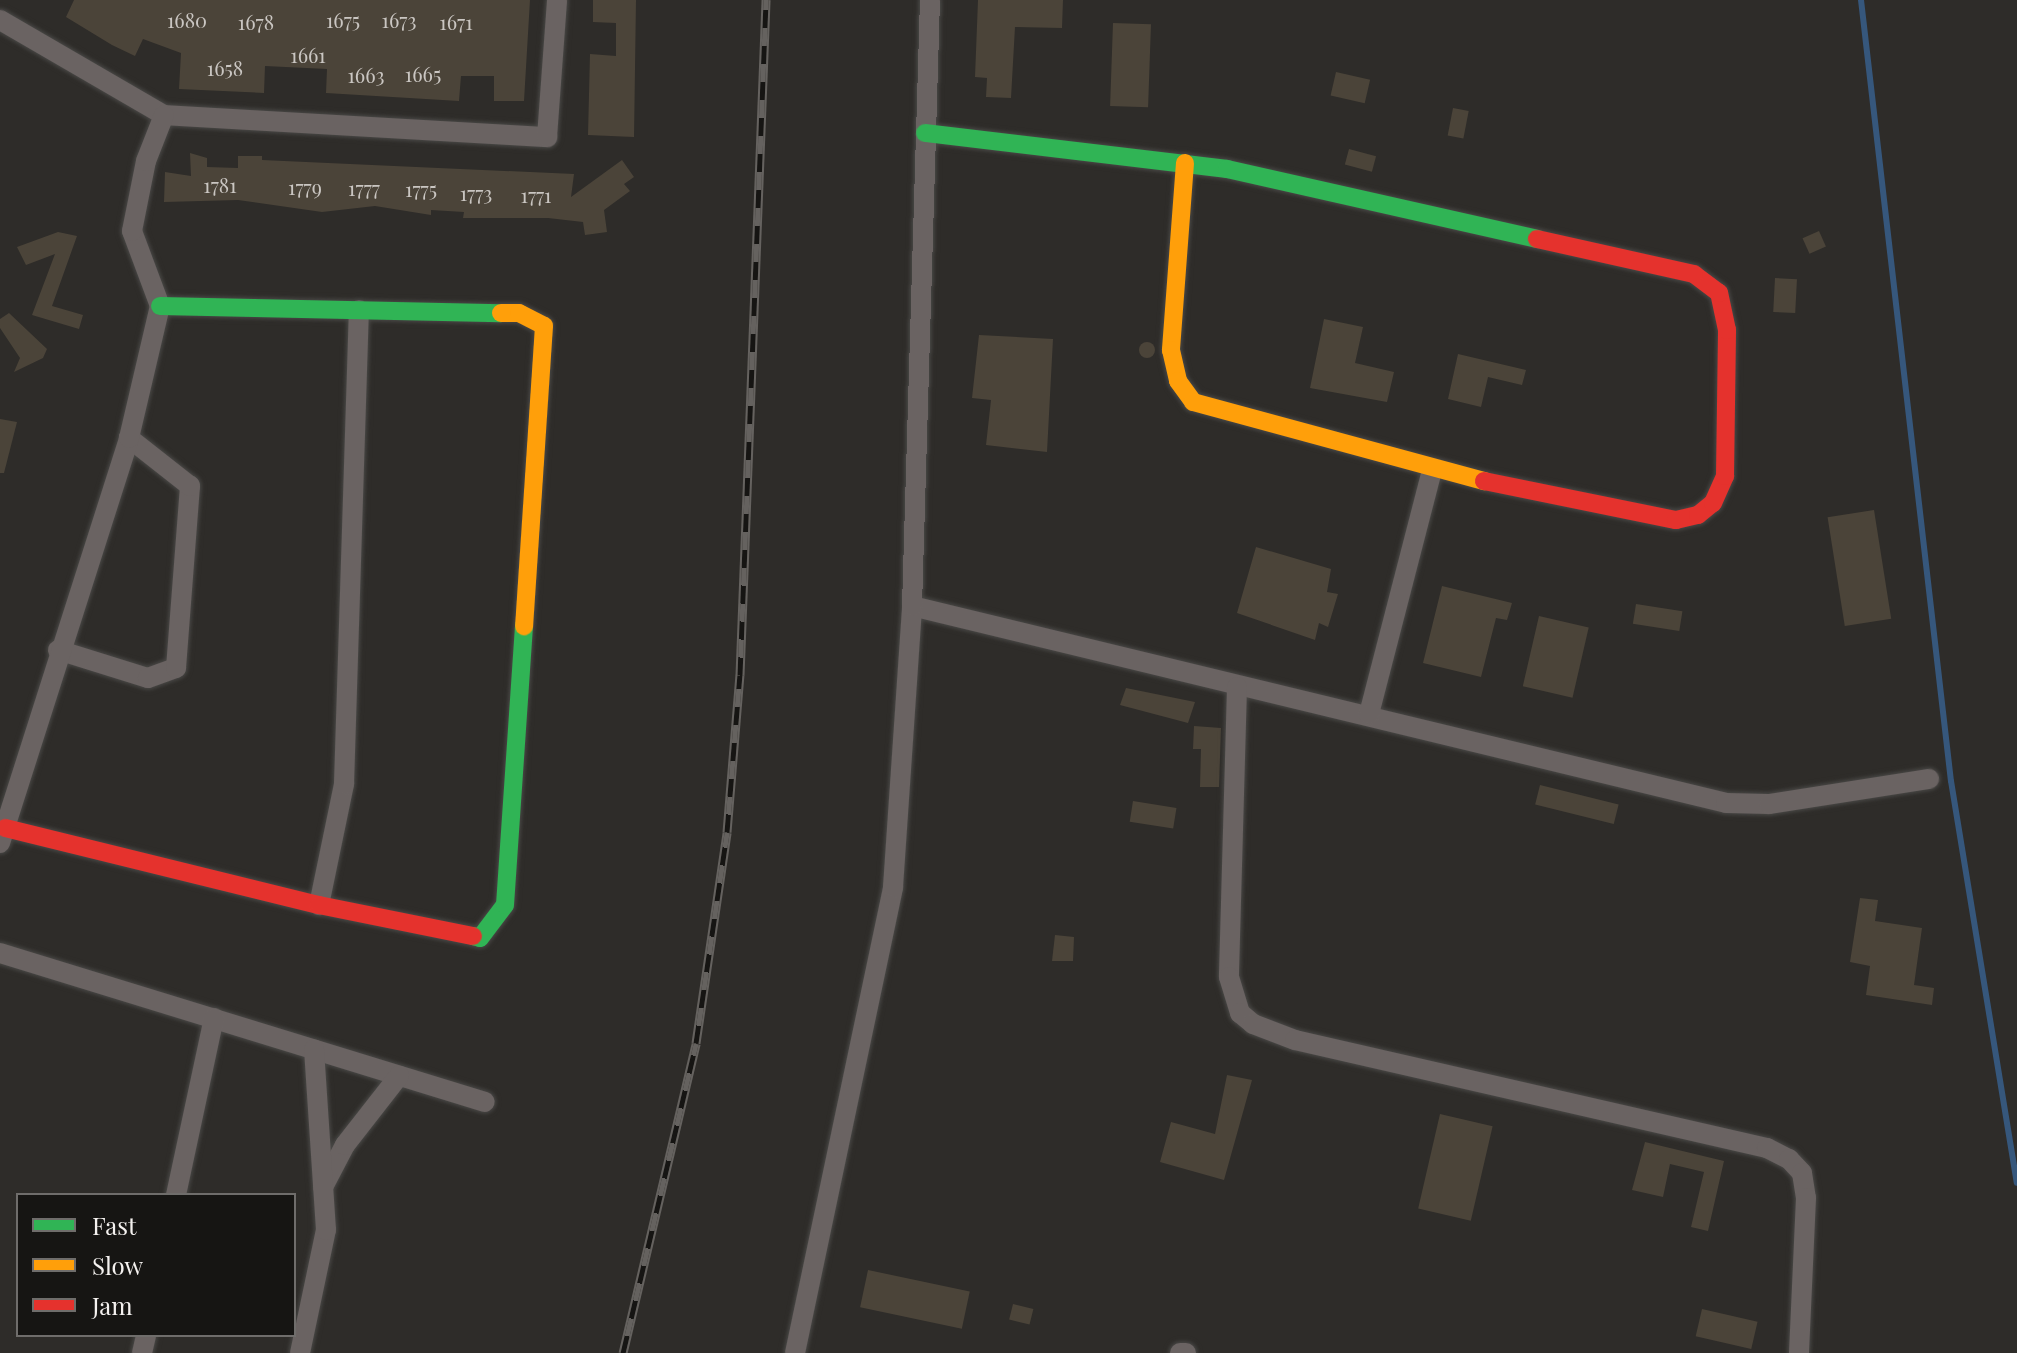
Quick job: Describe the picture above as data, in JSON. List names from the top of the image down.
{
  "house_numbers": [
    "1680",
    "1675",
    "1673",
    "1678",
    "1671",
    "1661",
    "1658",
    "1665",
    "1663",
    "1781",
    "1779",
    "1777",
    "1775",
    "1773",
    "1771"
  ],
  "legend": ["Fast", "Slow", "Jam"]
}
